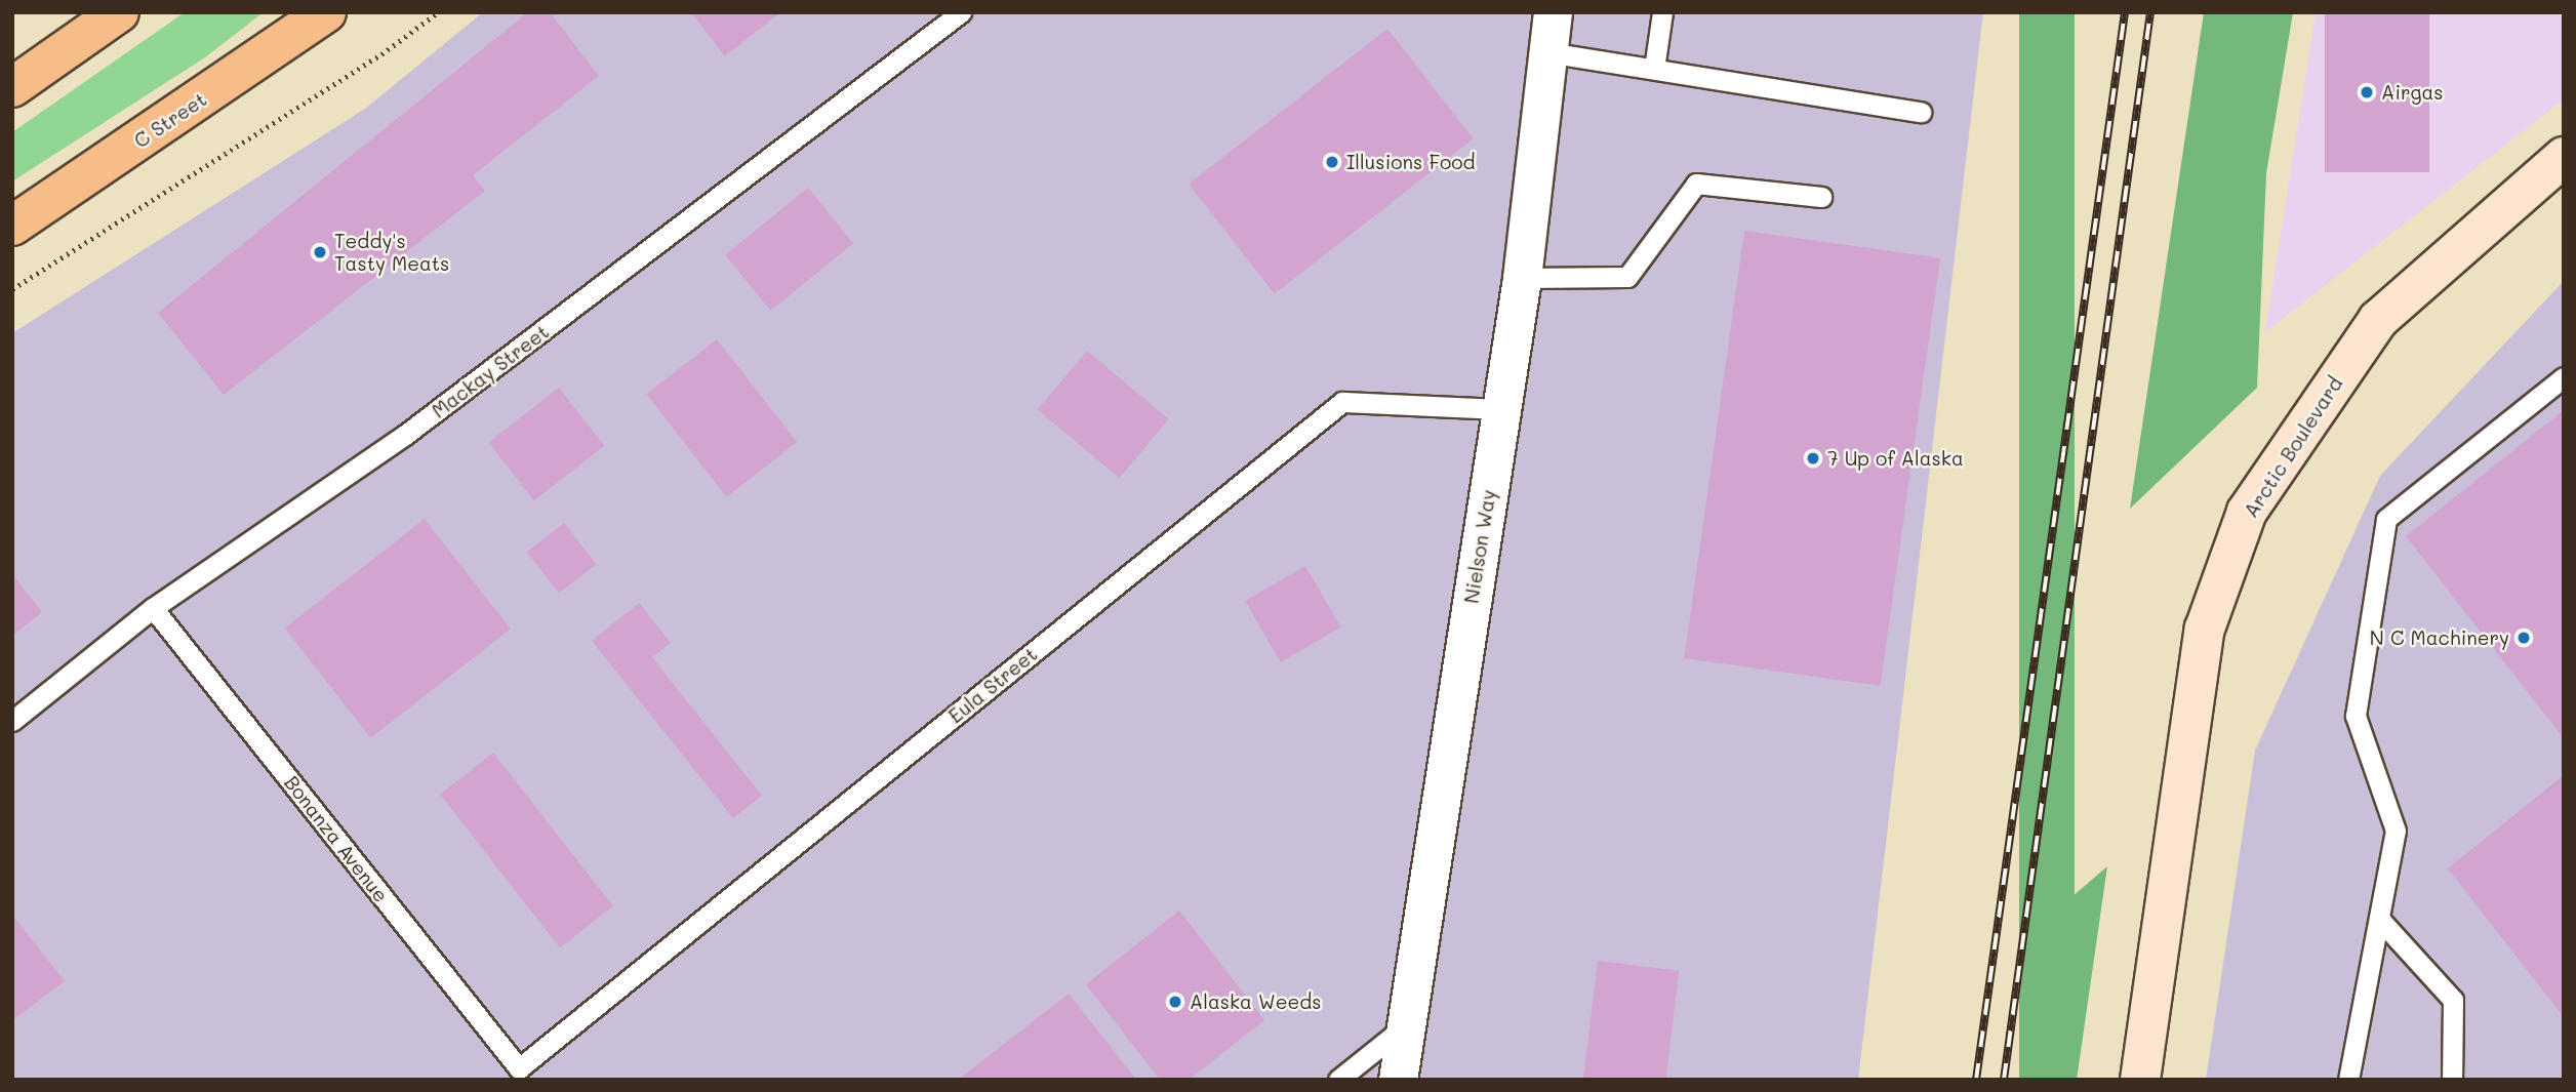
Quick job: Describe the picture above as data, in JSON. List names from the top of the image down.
{
  "streets": {
    "main road": ["C Street", "Arctic Boulevard"],
    "street": ["Nielson Way"],
    "lane": ["Mackay Street", "Eula Street", "Bonanza Avenue"]
  },
  "crossings": [
    ["Mackay Street", "Bonanza Avenue"],
    ["Nielson Way", "Eula Street"],
    ["Eula Street", "Bonanza Avenue"]
  ],
  "places": [
    "Airgas",
    "Illusions Food",
    "Teddy's Tasty Meats",
    "7 Up of Alaska",
    "N C Machinery",
    "Alaska Weeds"
  ]
}
